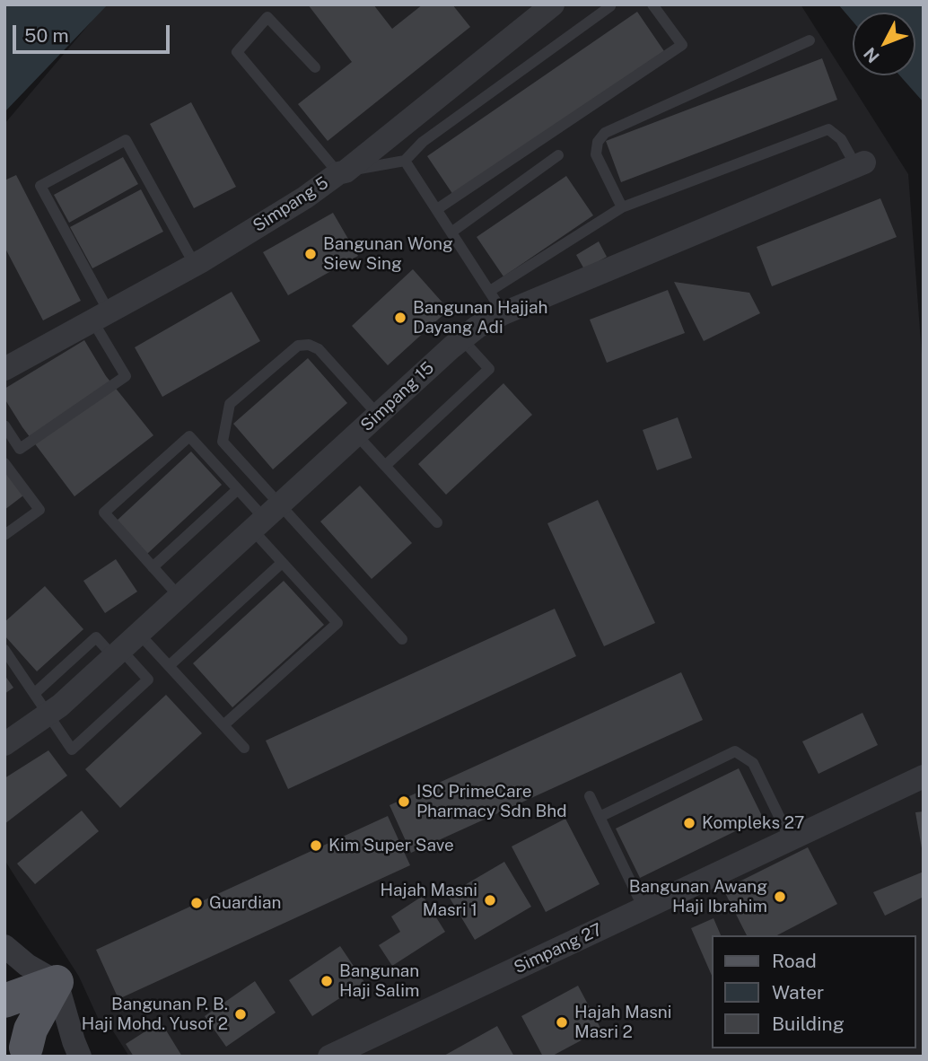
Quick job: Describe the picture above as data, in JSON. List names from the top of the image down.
{
  "streets": {
    "street": ["Simpang 5", "Simpang 15", "Simpang 27"]
  },
  "places": [
    "Bangunan Wong Siew Sing",
    "Bangunan Hajjah Dayang Adi",
    "ISC PrimeCare Pharmacy Sdn Bhd",
    "Kompleks 27",
    "Kim Super Save",
    "Bangunan Awang Haji Ibrahim",
    "Hajah Masni Masri 1",
    "Guardian",
    "Bangunan Haji Salim",
    "Bangunan P. B. Haji Mohd. Yusof 2",
    "Hajah Masni Masri 2"
  ],
  "legend": ["Road", "Water", "Building"],
  "scale_bar": "50 m",
  "north": "bottom left"
}
